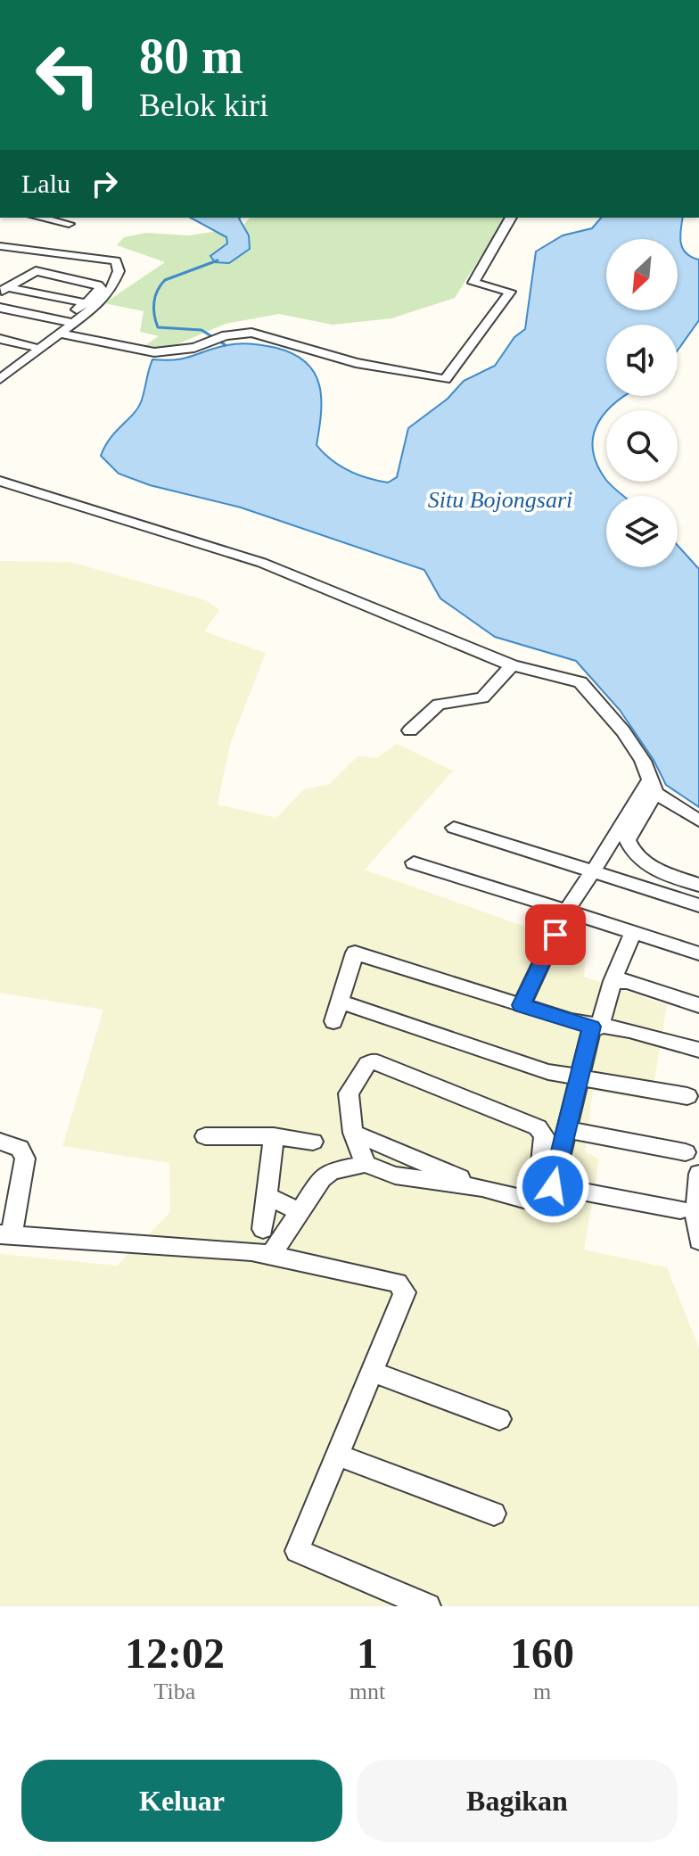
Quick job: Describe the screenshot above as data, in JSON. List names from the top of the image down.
{
  "water": ["Situ Bojongsari"],
  "north": "bottom left",
  "page": {
    "turn": ["80 m", "Belok kiri"],
    "then": "Lalu",
    "eta": [
      "12:02",
      "Tiba",
      "1",
      "mnt",
      "160",
      "m"
    ],
    "buttons": ["Keluar", "Bagikan"]
  }
}
